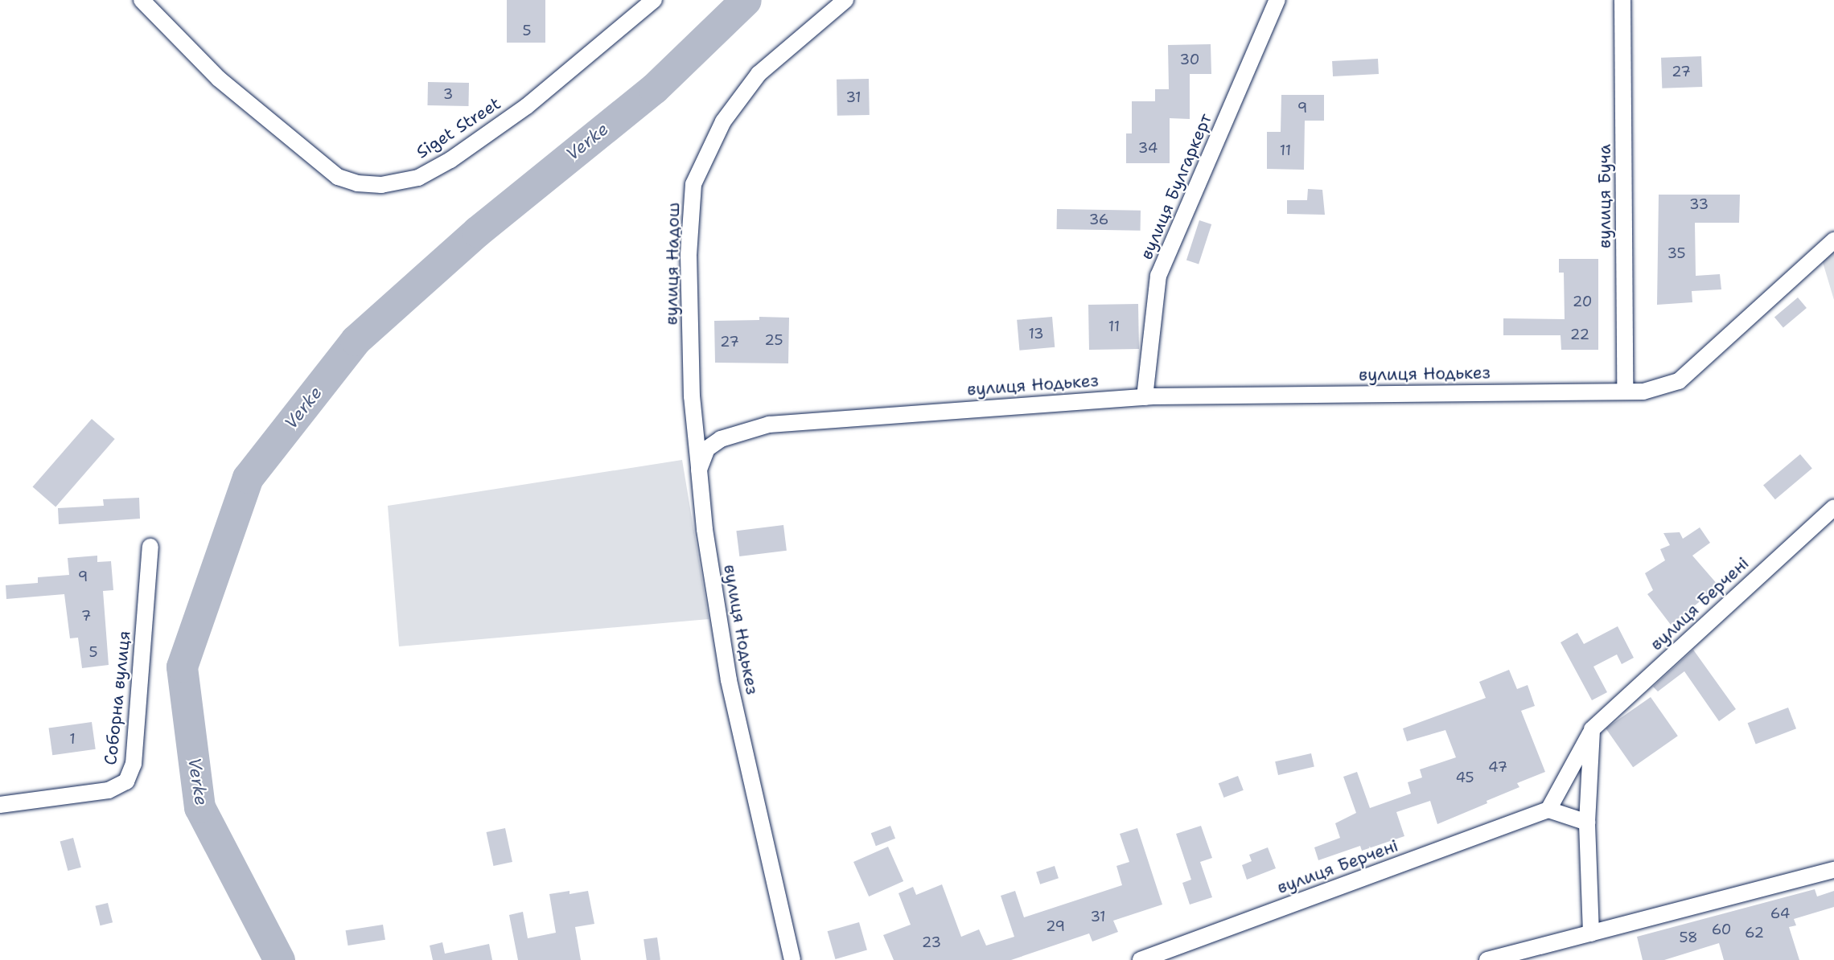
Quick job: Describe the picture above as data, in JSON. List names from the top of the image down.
{
  "streets": {
    "street": [
      "Siget Street",
      "вулиця Булгаркерт",
      "вулиця Буча",
      "вулиця Надош",
      "вулиця Нодькез",
      "вулиця Берчені",
      "Соборна вулиця"
    ]
  },
  "crossings": [
    ["вулиця Булгаркерт", "вулиця Нодькез"],
    ["вулиця Буча", "вулиця Нодькез"],
    ["вулиця Надош", "вулиця Нодькез"]
  ],
  "water": ["Verke"],
  "house_numbers": [
    "5",
    "30",
    "27",
    "3",
    "31",
    "9",
    "34",
    "11",
    "33",
    "36",
    "35",
    "20",
    "11",
    "13",
    "22",
    "25",
    "27",
    "9",
    "7",
    "5",
    "1",
    "47",
    "45",
    "64",
    "31",
    "29",
    "60",
    "62",
    "58",
    "23"
  ]
}
